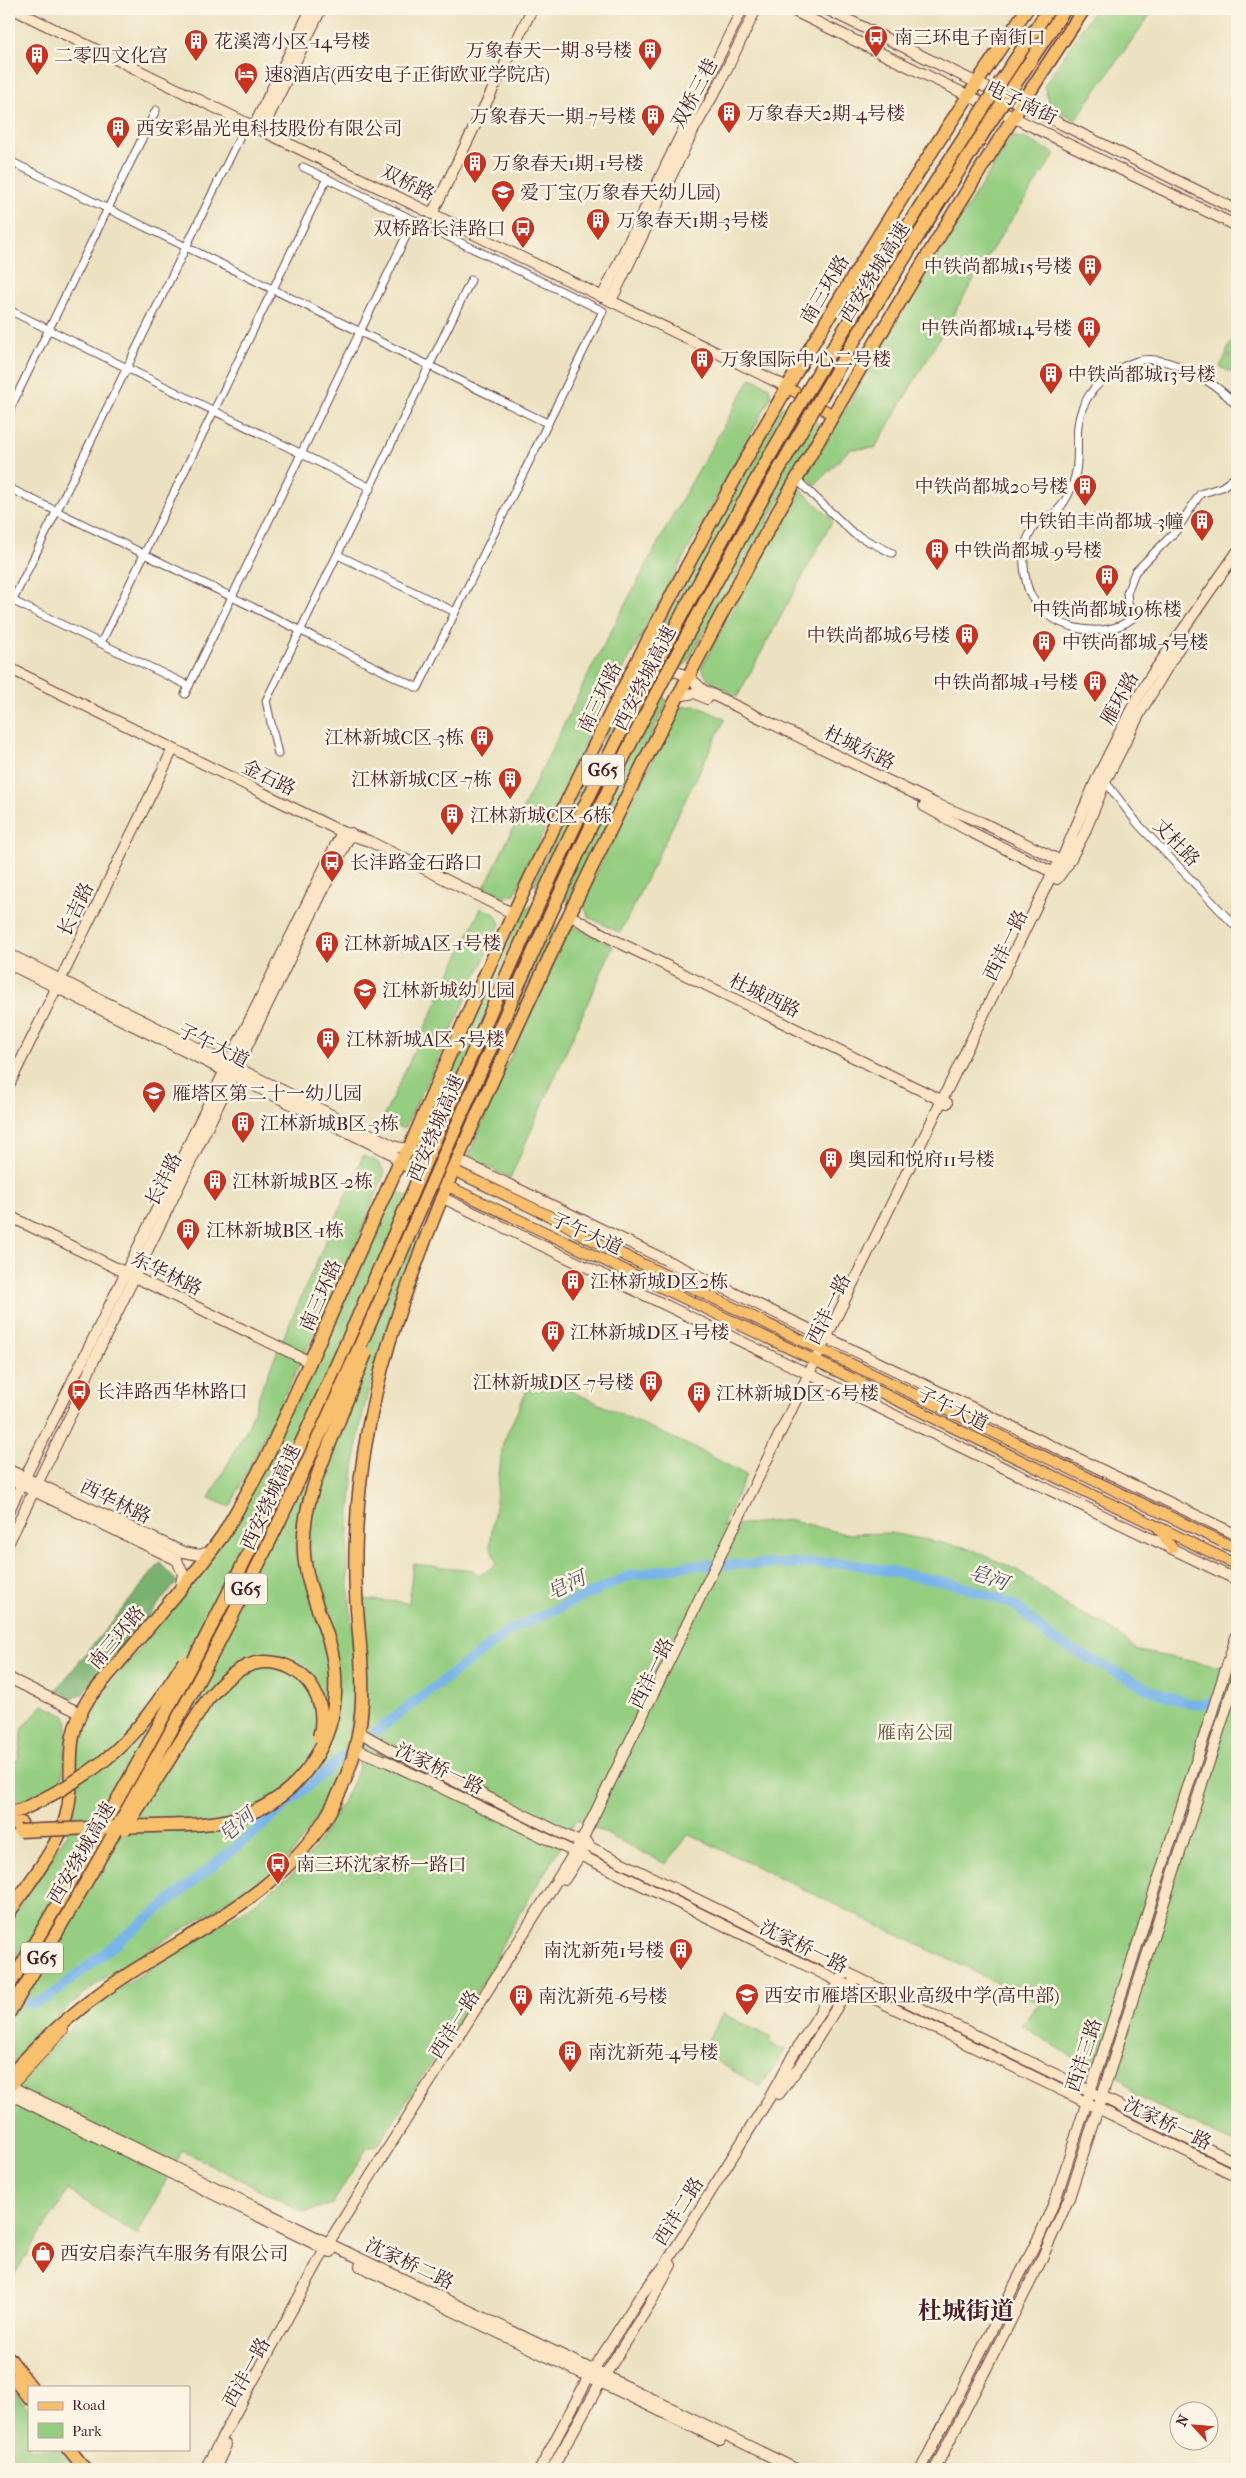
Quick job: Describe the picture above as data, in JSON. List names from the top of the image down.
{
  "streets": {
    "highway": ["西安绕城高速", "南三环路", "G65"],
    "main road": ["子午大道"],
    "street": [
      "双桥三巷",
      "电子南街",
      "双桥路",
      "雁环路",
      "杜城东路",
      "金石路",
      "丈杜路",
      "长吉路",
      "西沣一路",
      "杜城西路",
      "长沣路",
      "东华林路",
      "西华林路",
      "沈家桥一路",
      "西沣三路",
      "西沣二路",
      "沈家桥二路"
    ]
  },
  "crossings": [
    ["双桥三巷", "双桥路"],
    ["电子南街", "南三环路"],
    ["双桥路", "南三环路"],
    ["南三环路", "杜城东路"],
    ["南三环路", "金石路"],
    ["南三环路", "子午大道"],
    ["南三环路", "东华林路"],
    ["南三环路", "西华林路"],
    ["雁环路", "杜城东路"],
    ["雁环路", "丈杜路"],
    ["雁环路", "西沣一路"],
    ["杜城东路", "西沣一路"],
    ["金石路", "长吉路"],
    ["金石路", "长沣路"],
    ["长吉路", "子午大道"],
    ["西沣一路", "杜城西路"],
    ["西沣一路", "子午大道"],
    ["西沣一路", "沈家桥一路"],
    ["西沣一路", "沈家桥二路"],
    ["子午大道", "长沣路"],
    ["长沣路", "东华林路"],
    ["长沣路", "西华林路"],
    ["沈家桥一路", "西沣三路"],
    ["沈家桥一路", "西沣二路"],
    ["西沣二路", "沈家桥二路"]
  ],
  "districts": ["杜城街道"],
  "water": ["皂河"],
  "parks": ["雁南公园"],
  "places": {
    "bus stop": [
      "南三环电子南街口",
      "双桥路长沣路口",
      "长沣路金石路口",
      "长沣路西华林路口",
      "南三环沈家桥一路口"
    ],
    "building": [
      "花溪湾小区-14号楼",
      "万象春天一期-8号楼",
      "二零四文化宫",
      "万象春天2期-4号楼",
      "万象春天一期-7号楼",
      "西安彩晶光电科技股份有限公司",
      "万象春天1期-1号楼",
      "万象春天1期-3号楼",
      "中铁尚都城15号楼",
      "中铁尚都城14号楼",
      "万象国际中心二号楼",
      "中铁尚都城13号楼",
      "中铁尚都城20号楼",
      "中铁铂丰尚都城-3幢",
      "中铁尚都城-9号楼",
      "中铁尚都城19栋楼",
      "中铁尚都城6号楼",
      "中铁尚都城-5号楼",
      "中铁尚都城-1号楼",
      "江林新城C区-3栋",
      "江林新城C区-7栋",
      "江林新城C区-6栋",
      "江林新城A区-1号楼",
      "江林新城A区-5号楼",
      "江林新城B区-3栋",
      "奥园和悦府11号楼",
      "江林新城B区-2栋",
      "江林新城B区-1栋",
      "江林新城D区2栋",
      "江林新城D区-1号楼",
      "江林新城D区-7号楼",
      "江林新城D区-6号楼",
      "南沈新苑1号楼",
      "南沈新苑-6号楼",
      "南沈新苑-4号楼"
    ],
    "hotel": ["速8酒店(西安电子正街欧亚学院店)"],
    "school or university": [
      "爱丁宝(万象春天幼儿园)",
      "江林新城幼儿园",
      "雁塔区第二十一幼儿园",
      "西安市雁塔区职业高级中学(高中部)"
    ],
    "shop": ["西安启泰汽车服务有限公司"]
  },
  "legend": ["Road", "Park"],
  "north": "top left"
}
